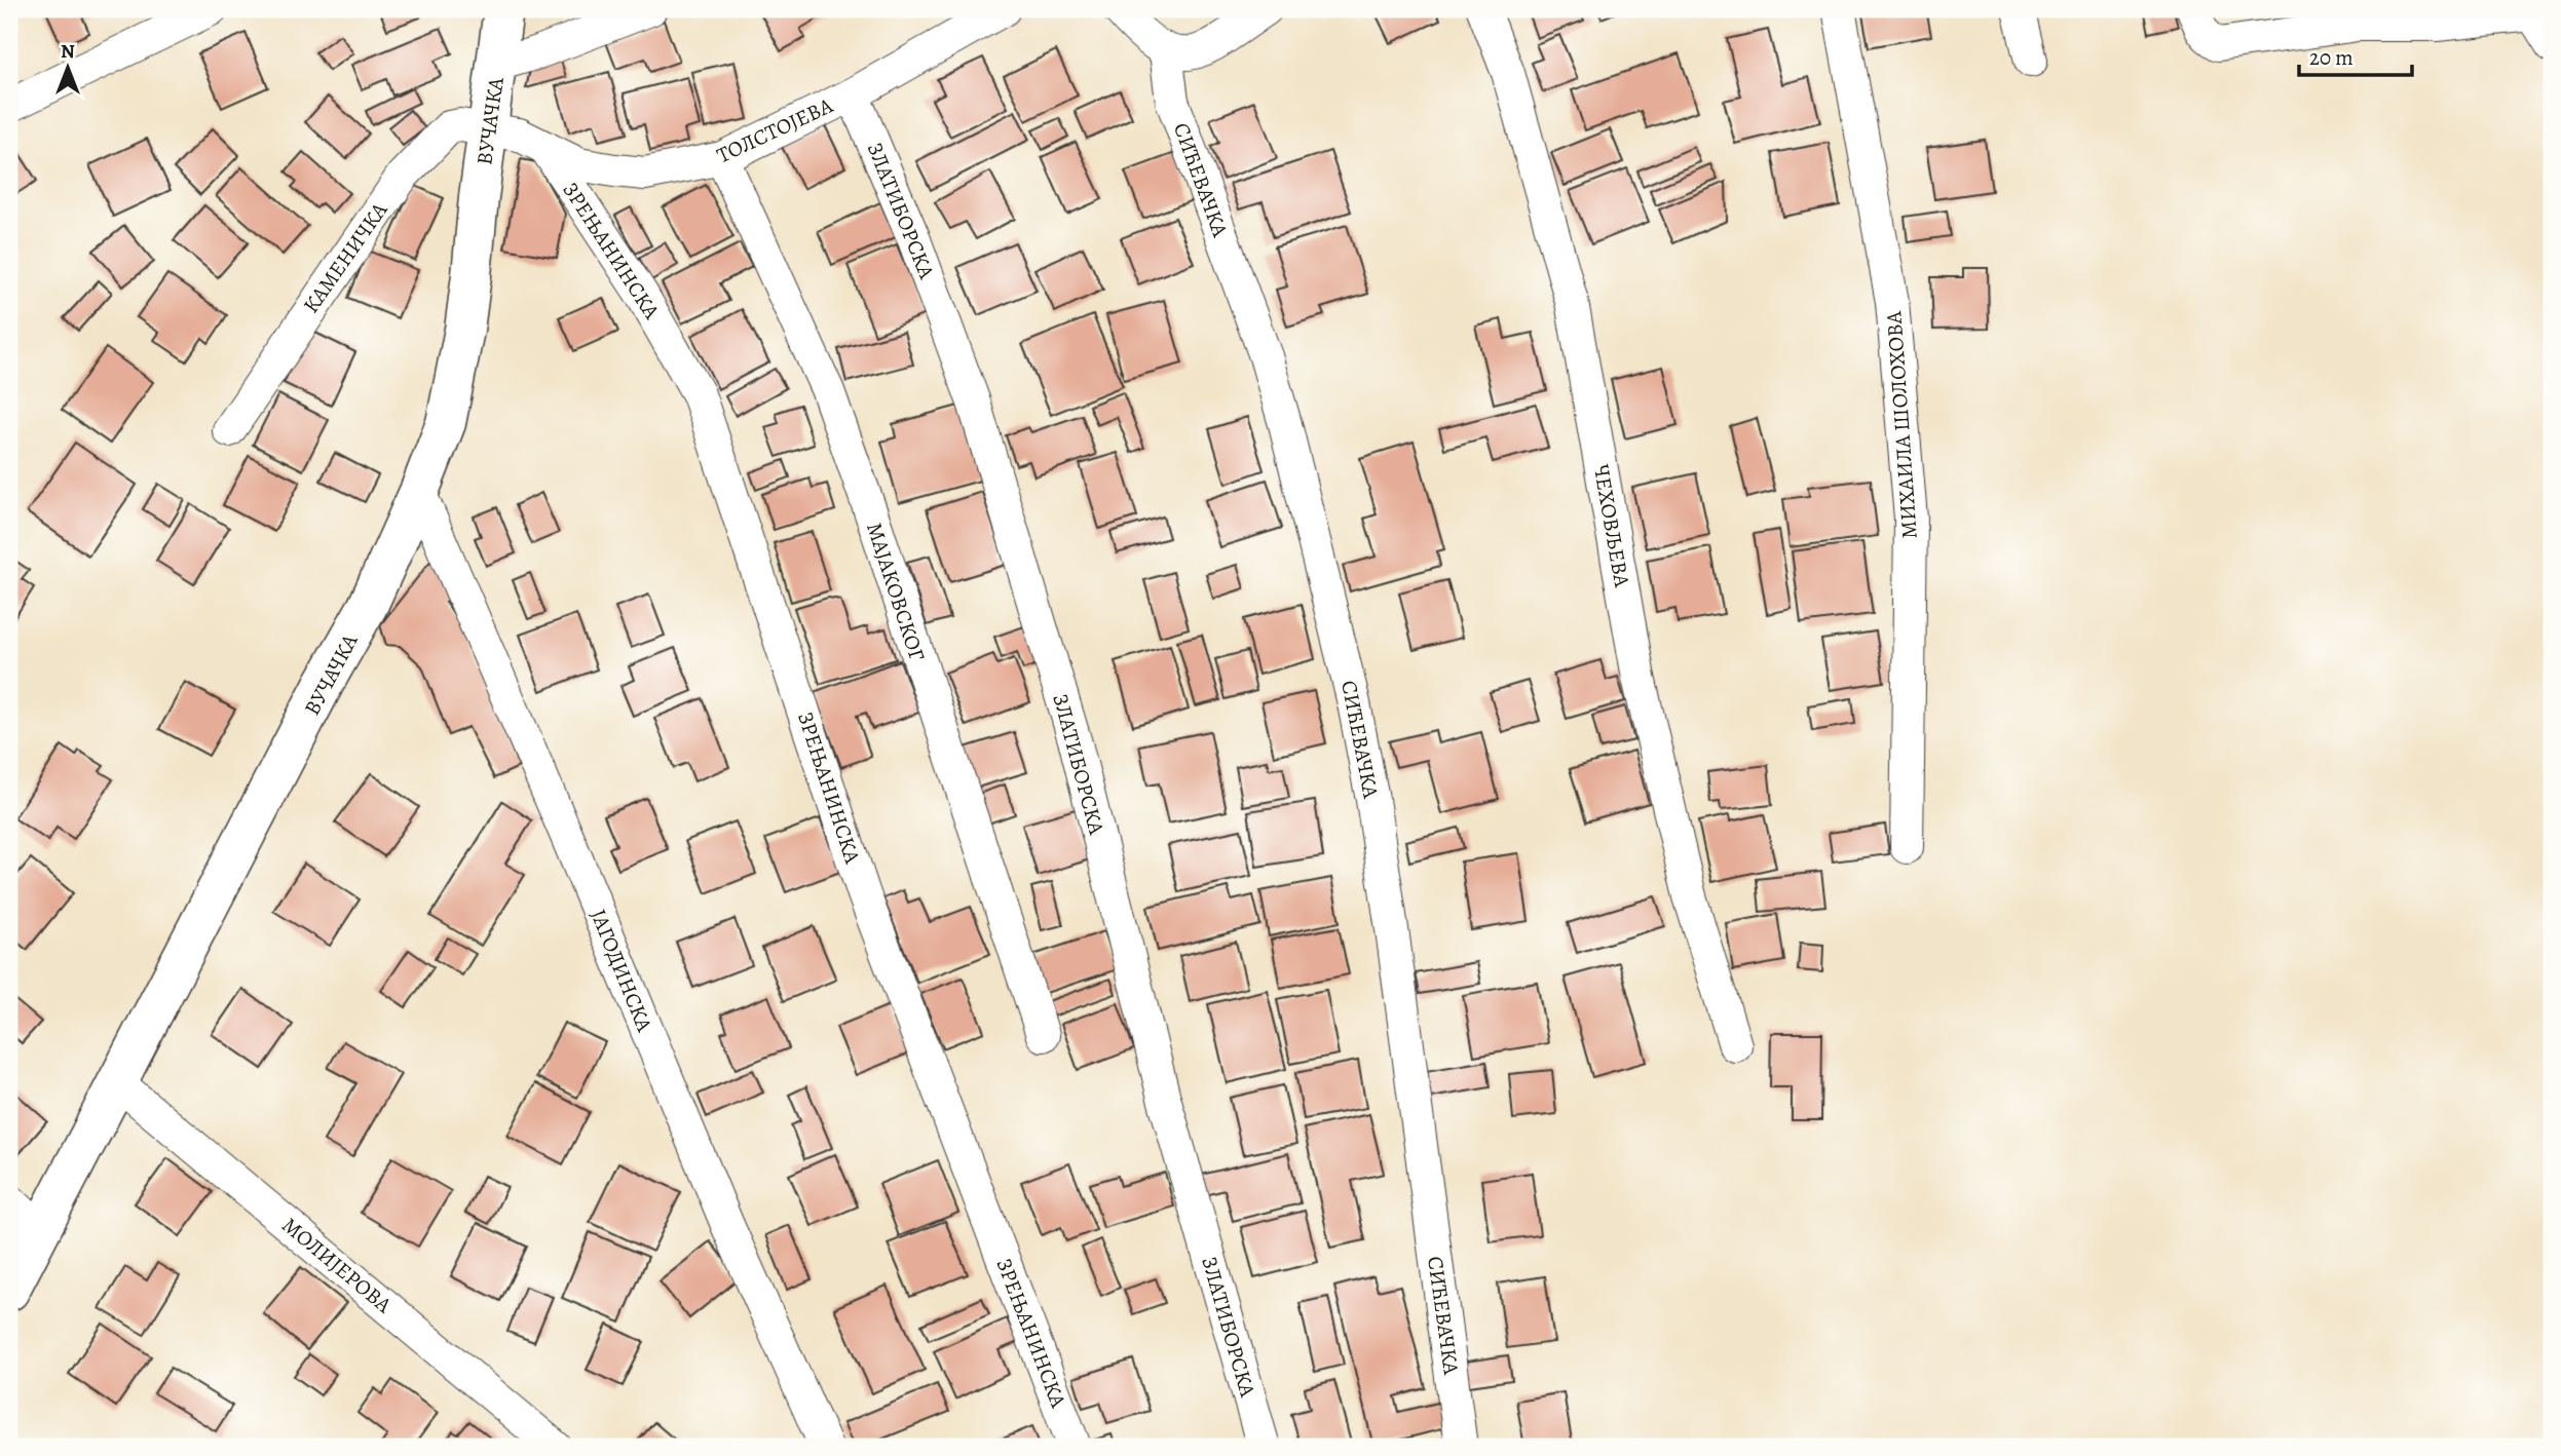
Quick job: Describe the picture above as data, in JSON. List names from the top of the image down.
{
  "streets": {
    "street": [
      "ВУЧАЧКА",
      "ТОЛСТОЈЕВА",
      "СИЋЕВАЧКА",
      "ЗЛАТИБОРСКА",
      "ЗРЕЊАНИНСКА",
      "КАМЕНИЧКА",
      "МИХАИЛА ШОЛОХОВА",
      "ЧЕХОВЉЕВА",
      "МАЈАКОВСКОГ",
      "ЈАГОДИНСКА",
      "МОЛИЈЕРОВА"
    ]
  },
  "crossings": [
    ["ВУЧАЧКА", "ТОЛСТОЈЕВА"],
    ["ВУЧАЧКА", "КАМЕНИЧКА"],
    ["ВУЧАЧКА", "ЈАГОДИНСКА"],
    ["ВУЧАЧКА", "МОЛИЈЕРОВА"],
    ["ТОЛСТОЈЕВА", "ЗЛАТИБОРСКА"],
    ["ТОЛСТОЈЕВА", "ЗРЕЊАНИНСКА"],
    ["ТОЛСТОЈЕВА", "КАМЕНИЧКА"],
    ["ТОЛСТОЈЕВА", "МАЈАКОВСКОГ"]
  ],
  "scale_bar": "20 m",
  "north": "top"
}
